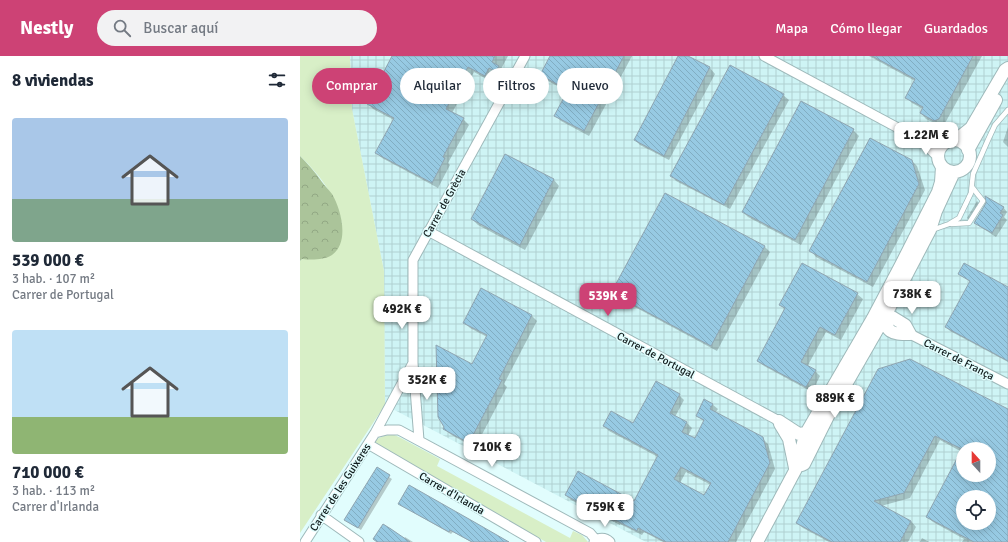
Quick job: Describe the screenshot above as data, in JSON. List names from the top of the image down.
{
  "streets": {
    "street": [
      "Carrer de Grècia",
      "Carrer de Portugal",
      "Carrer de França",
      "Carrer de les Guixeres",
      "Carrer d'Irlanda"
    ]
  },
  "crossings": [
    ["Carrer de Grècia", "Carrer de Portugal"],
    ["Carrer de Grècia", "Carrer de les Guixeres"],
    ["Carrer de les Guixeres", "Carrer d'Irlanda"]
  ],
  "north": "top",
  "page": {
    "header": "Nestly",
    "search": "Buscar aquí",
    "nav": ["Mapa", "Cómo llegar", "Guardados"],
    "heading": "8 viviendas",
    "chip": [
      "Comprar",
      "Alquilar",
      "Filtros",
      "Nuevo"
    ],
    "list": [
      {
        "name": "539 000 €",
        "note": "3 hab. · 107 m² · Carrer de Portugal"
      },
      {
        "name": "710 000 €",
        "note": "3 hab. · 113 m² · Carrer d'Irlanda"
      }
    ],
    "price": [
      "1.22M €",
      "738K €",
      "539K €",
      "492K €",
      "352K €",
      "889K €",
      "710K €",
      "759K €"
    ]
  }
}
